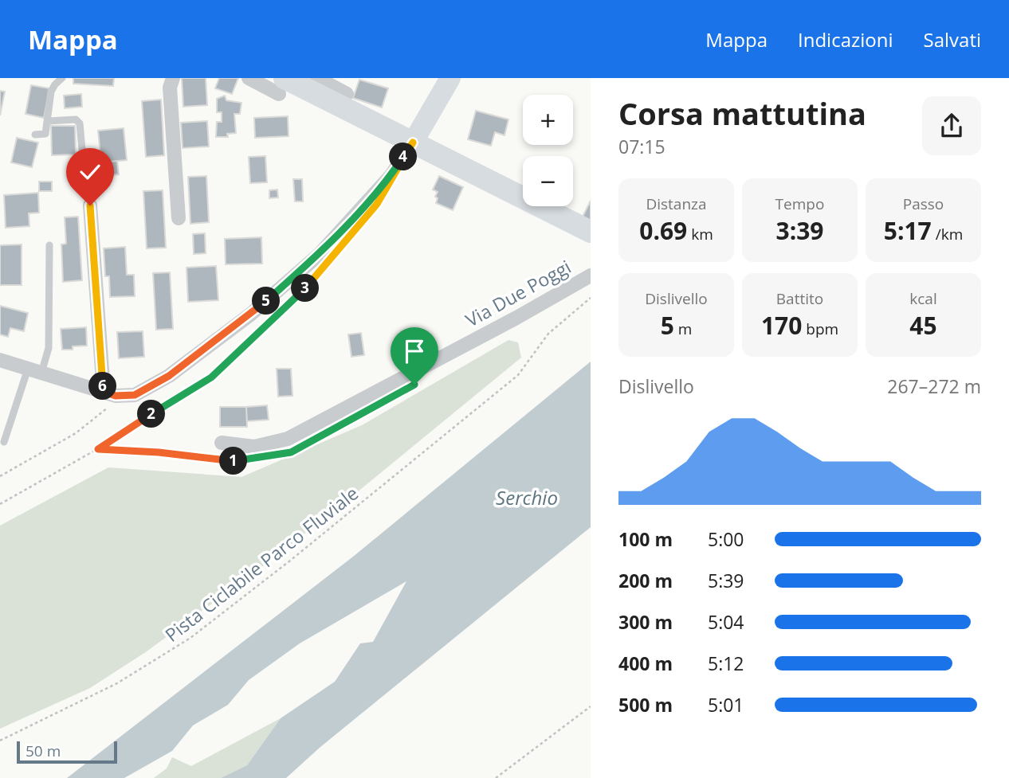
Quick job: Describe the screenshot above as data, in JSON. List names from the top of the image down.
{
  "streets": {
    "street": ["Via Due Poggi"],
    "path": ["Pista Ciclabile Parco Fluviale"]
  },
  "water": ["Serchio"],
  "scale_bar": "50 m",
  "page": {
    "header": "Mappa",
    "nav": ["Mappa", "Indicazioni", "Salvati"],
    "heading": ["Corsa mattutina", "07:15"],
    "map_buttons": ["+", "−"],
    "pins": [
      "4",
      "3",
      "5",
      "6",
      "2",
      "1"
    ],
    "stats": [
      ["Distanza", "0.69 km"],
      ["Tempo", "3:39"],
      ["Passo", "5:17 /km"],
      ["Dislivello", "5 m"],
      ["Battito", "170 bpm"],
      ["kcal", "45"]
    ],
    "chart": ["Dislivello", "267–272 m"],
    "list": [
      {
        "name": "100 m",
        "note": "5:00"
      },
      {
        "name": "200 m",
        "note": "5:39"
      },
      {
        "name": "300 m",
        "note": "5:04"
      },
      {
        "name": "400 m",
        "note": "5:12"
      },
      {
        "name": "500 m",
        "note": "5:01"
      }
    ],
    "scale": "50 m"
  }
}
